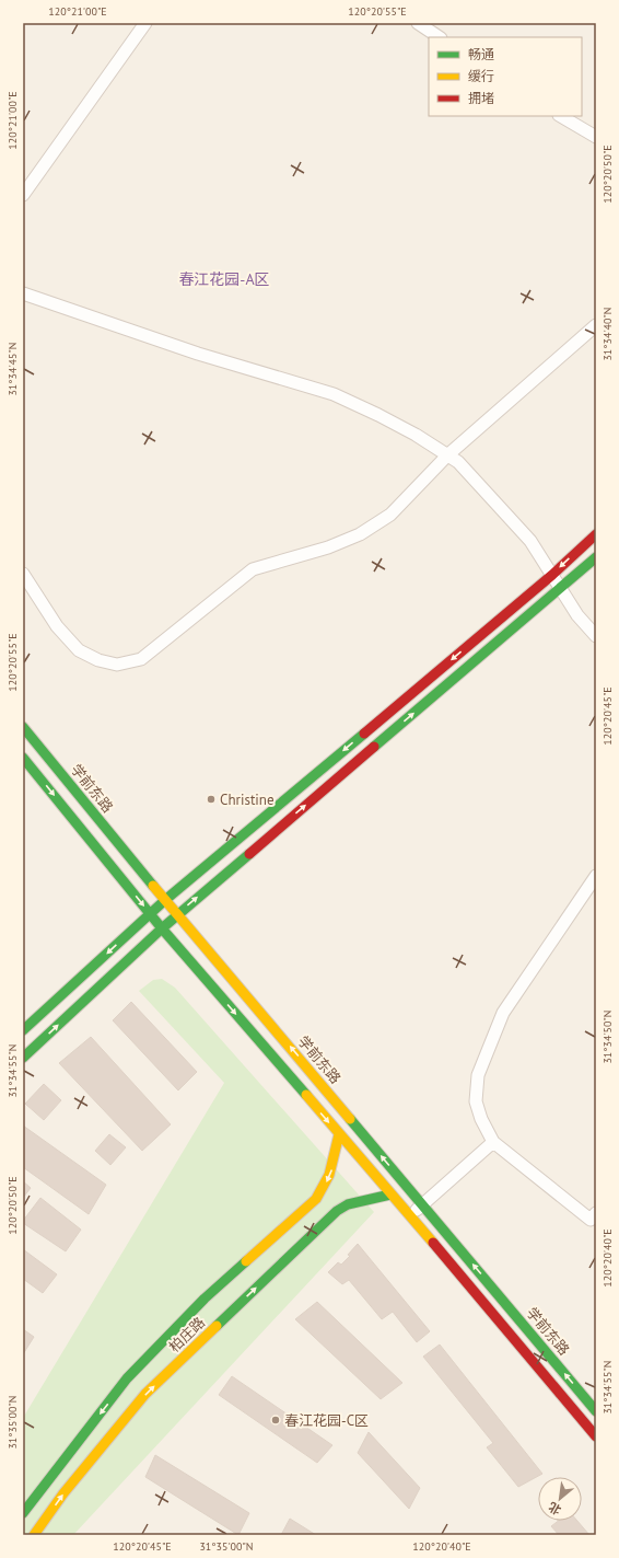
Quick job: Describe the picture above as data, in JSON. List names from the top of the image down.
{
  "streets": {
    "street": ["学前东路", "柏庄路"]
  },
  "districts": ["春江花园-A区"],
  "places": ["Christine", "春江花园-C区"],
  "legend": ["畅通", "缓行", "拥堵"],
  "north": "bottom left",
  "coordinates": [
    "120°21'00\"E",
    "120°20'55\"E",
    "120°20'50\"E",
    "31°34'40\"N",
    "31°34'45\"N",
    "120°20'45\"E",
    "31°34'50\"N",
    "31°34'55\"N",
    "120°20'40\"E",
    "31°35'00\"N"
  ]
}
